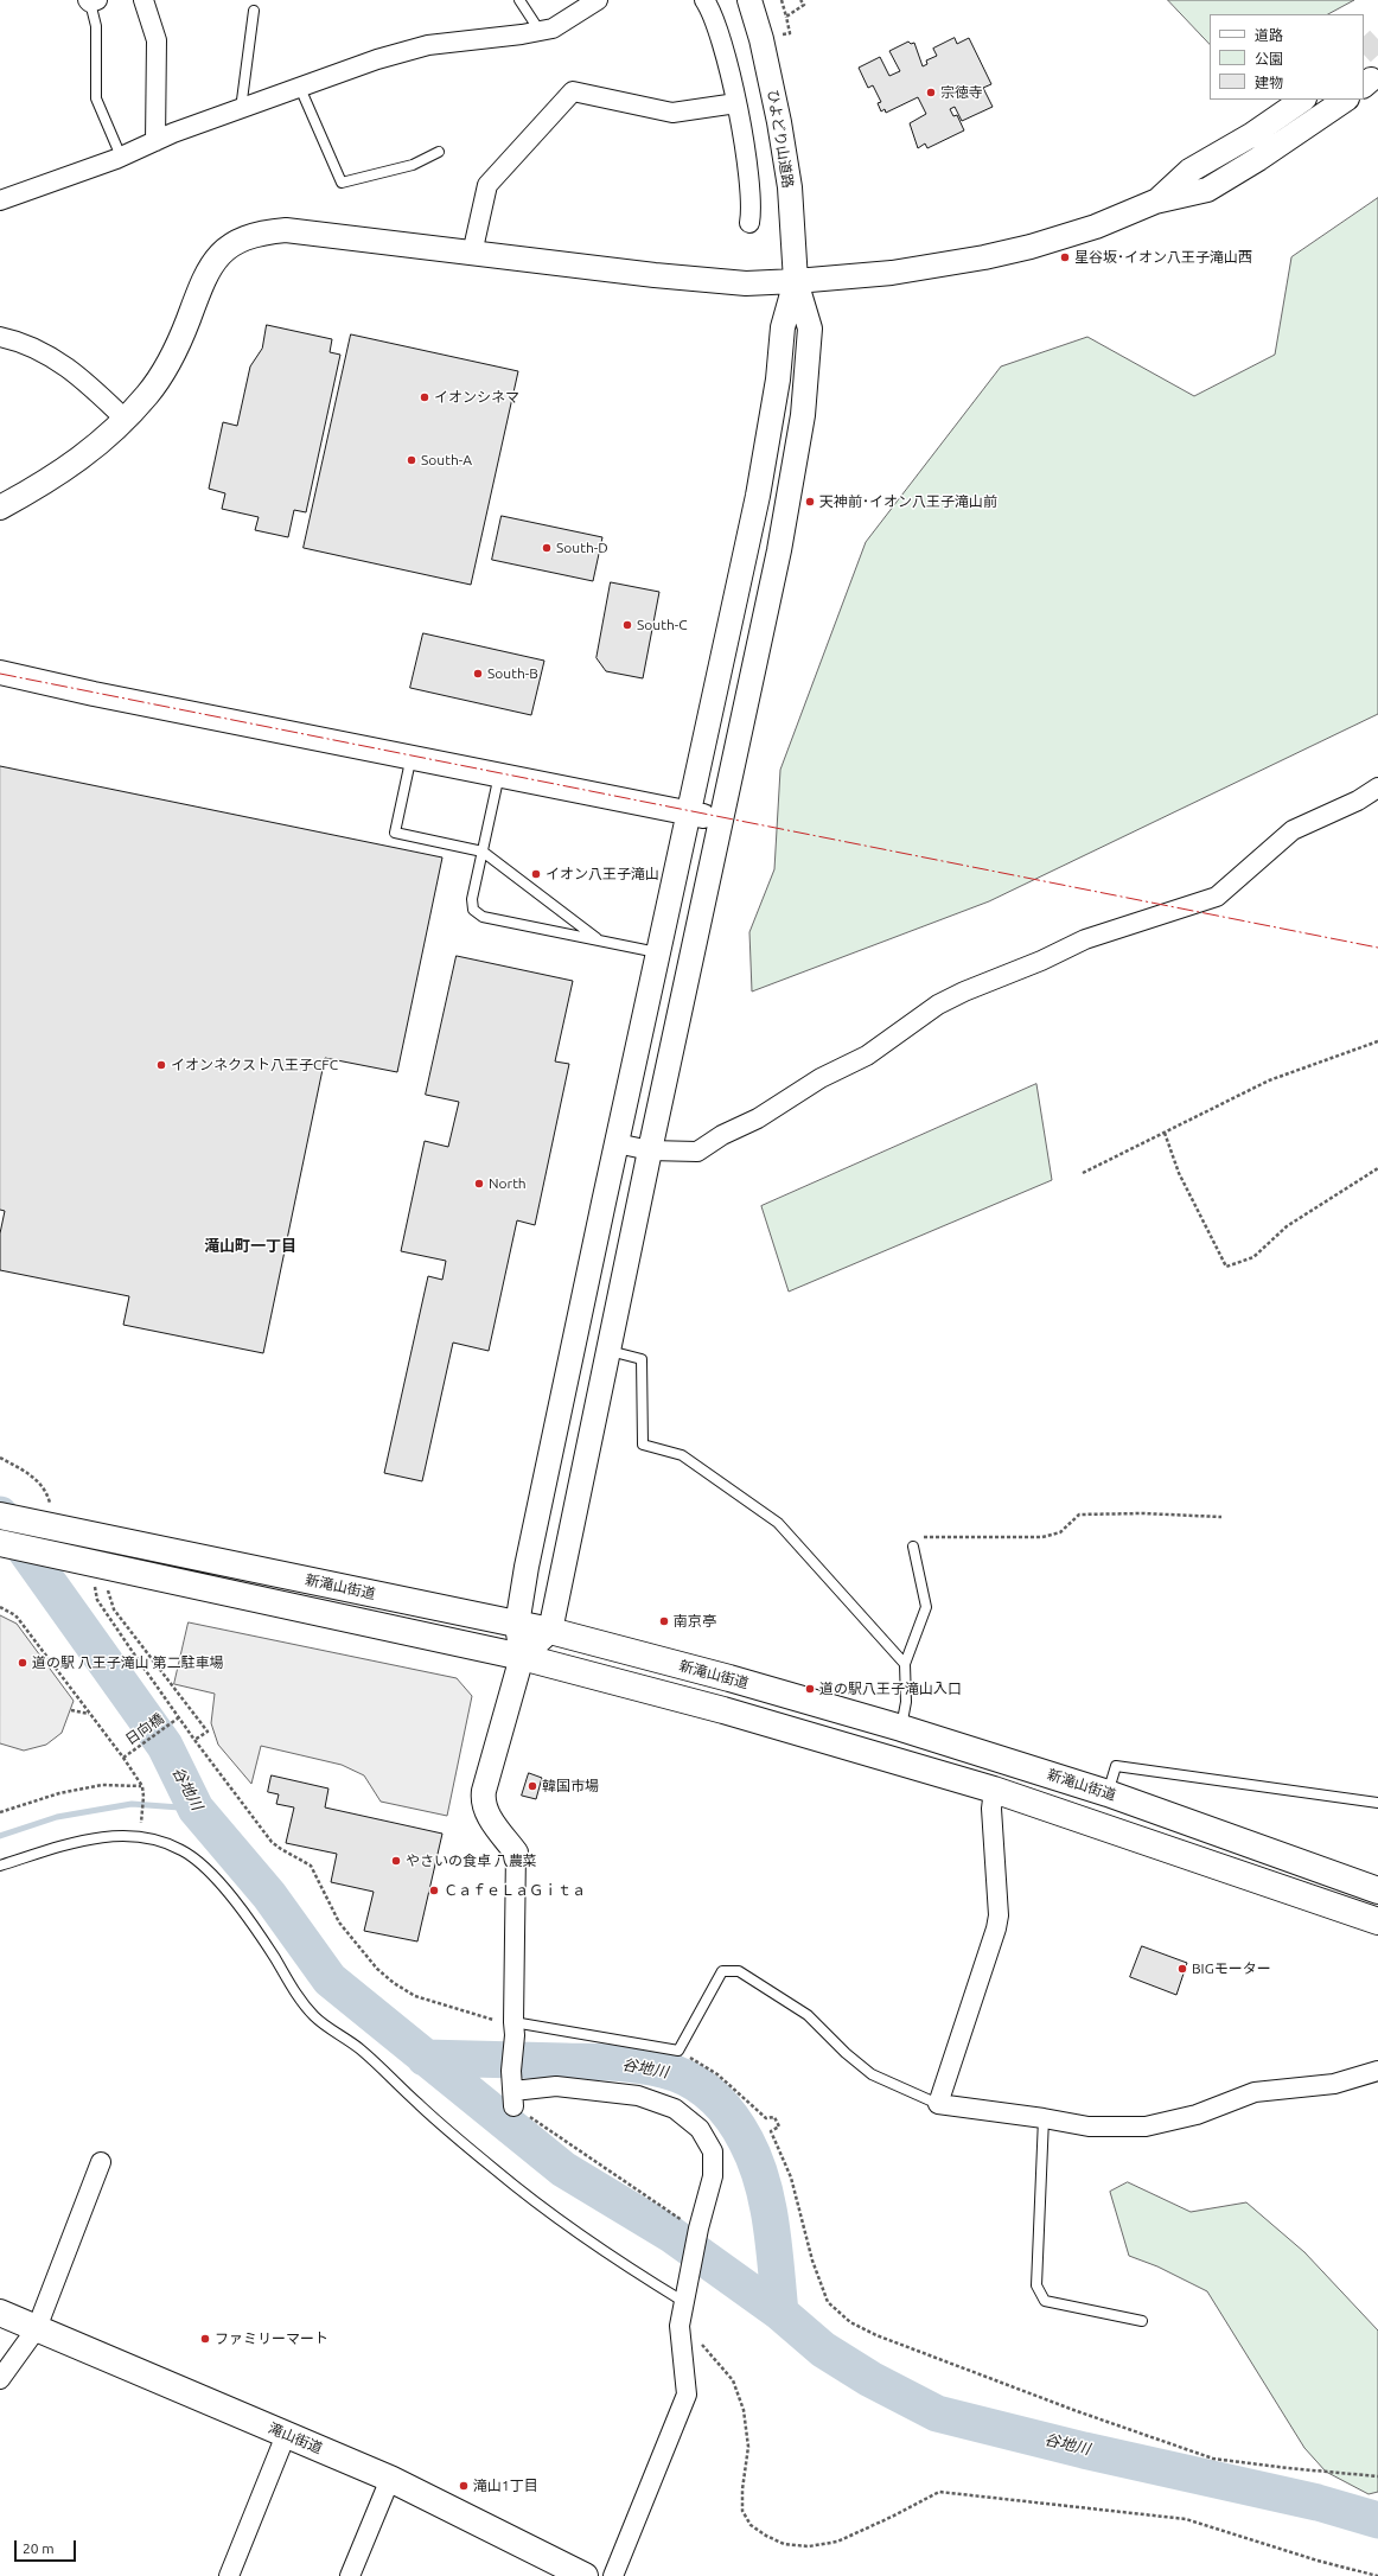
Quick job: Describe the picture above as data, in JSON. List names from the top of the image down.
{
  "streets": {
    "main road": ["新滝山街道", "滝山街道"],
    "street": ["ひよどり山道路"],
    "path": ["日向橋"]
  },
  "districts": ["滝山町一丁目"],
  "water": ["谷地川"],
  "places": [
    "宗徳寺",
    "星谷坂･イオン八王子滝山西",
    "イオンシネマ",
    "South-A",
    "天神前･イオン八王子滝山前",
    "South-D",
    "South-C",
    "South-B",
    "イオン八王子滝山",
    "イオンネクスト八王子CFC",
    "North",
    "南京亭",
    "道の駅 八王子滝山 第二駐車場",
    "道の駅八王子滝山入口",
    "韓国市場",
    "やさいの食卓 八農菜",
    "ＣａｆｅＬａＧｉｔａ",
    "BIGモーター",
    "ファミリーマート",
    "滝山1丁目"
  ],
  "legend": ["道路", "公園", "建物"],
  "scale_bar": "20 m"
}
